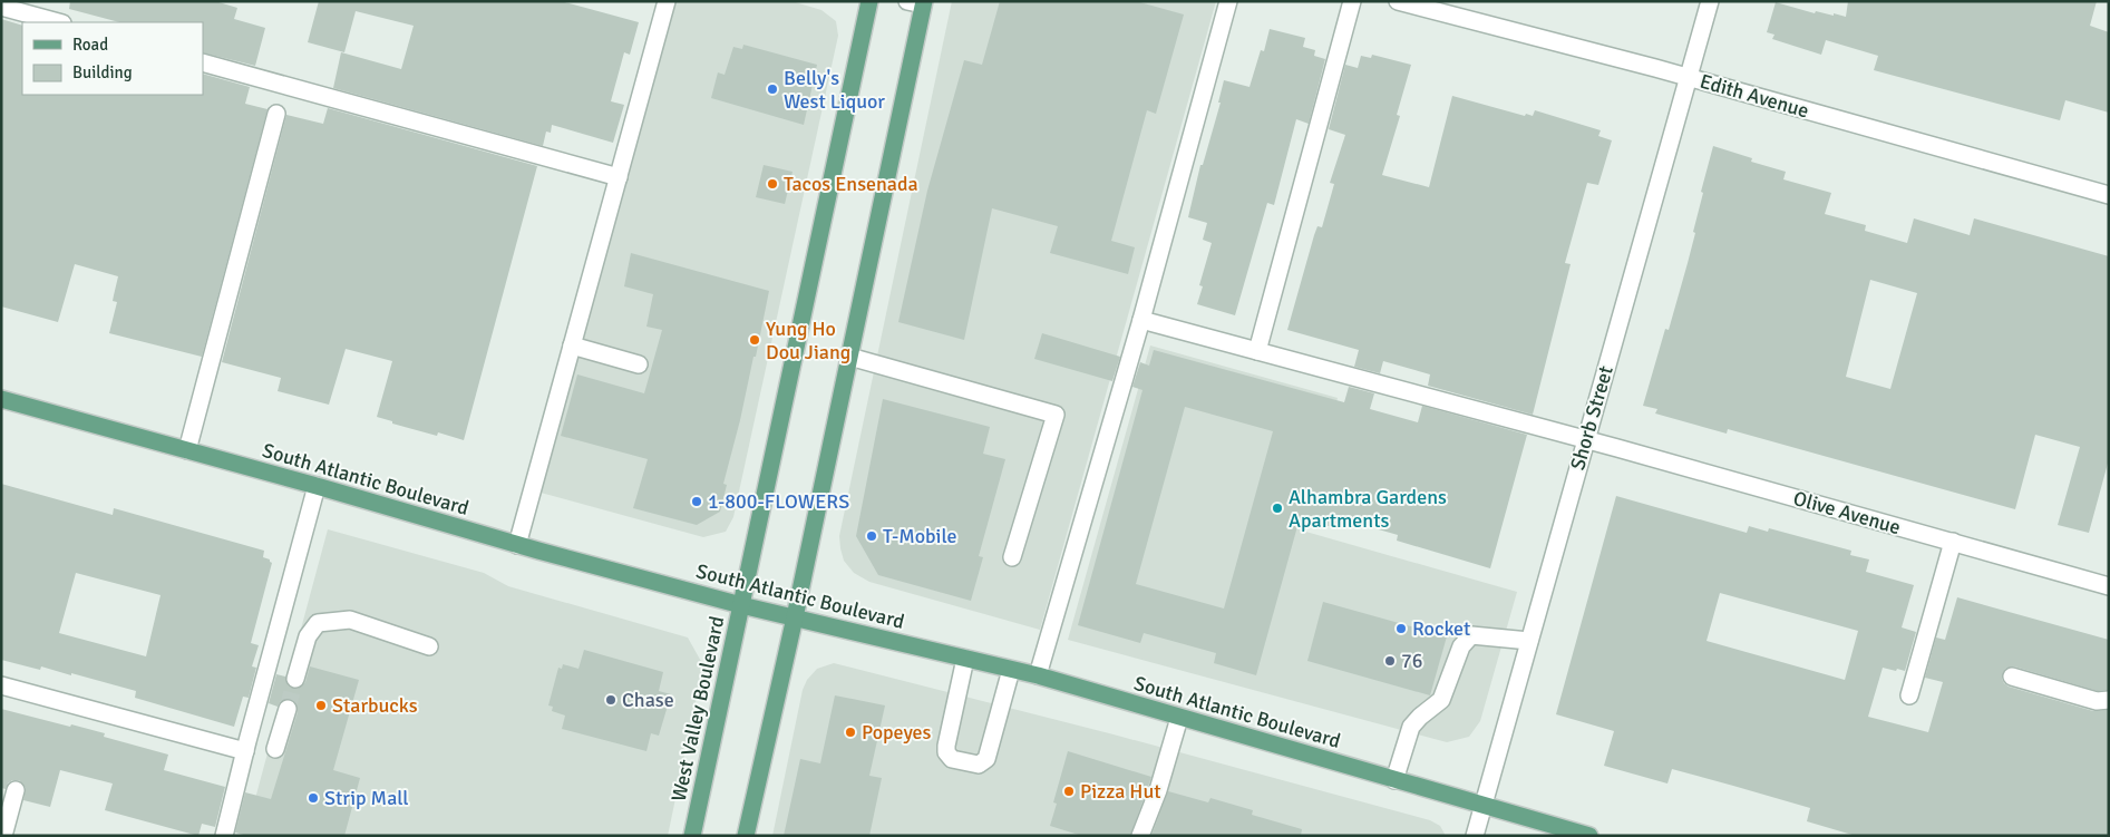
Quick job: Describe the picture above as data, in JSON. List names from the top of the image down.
{
  "streets": {
    "main road": ["South Atlantic Boulevard", "West Valley Boulevard"],
    "street": ["Edith Avenue", "Shorb Street", "Olive Avenue"]
  },
  "crossings": [
    ["Edith Avenue", "Shorb Street"],
    ["Shorb Street", "South Atlantic Boulevard"],
    ["Shorb Street", "Olive Avenue"],
    ["South Atlantic Boulevard", "West Valley Boulevard"]
  ],
  "places": [
    "Belly's West Liquor",
    "Tacos Ensenada",
    "Yung Ho Dou Jiang",
    "1-800-FLOWERS",
    "Alhambra Gardens Apartments",
    "T-Mobile",
    "Rocket",
    "76",
    "Chase",
    "Starbucks",
    "Popeyes",
    "Pizza Hut",
    "Strip Mall"
  ],
  "legend": ["Road", "Building"]
}
